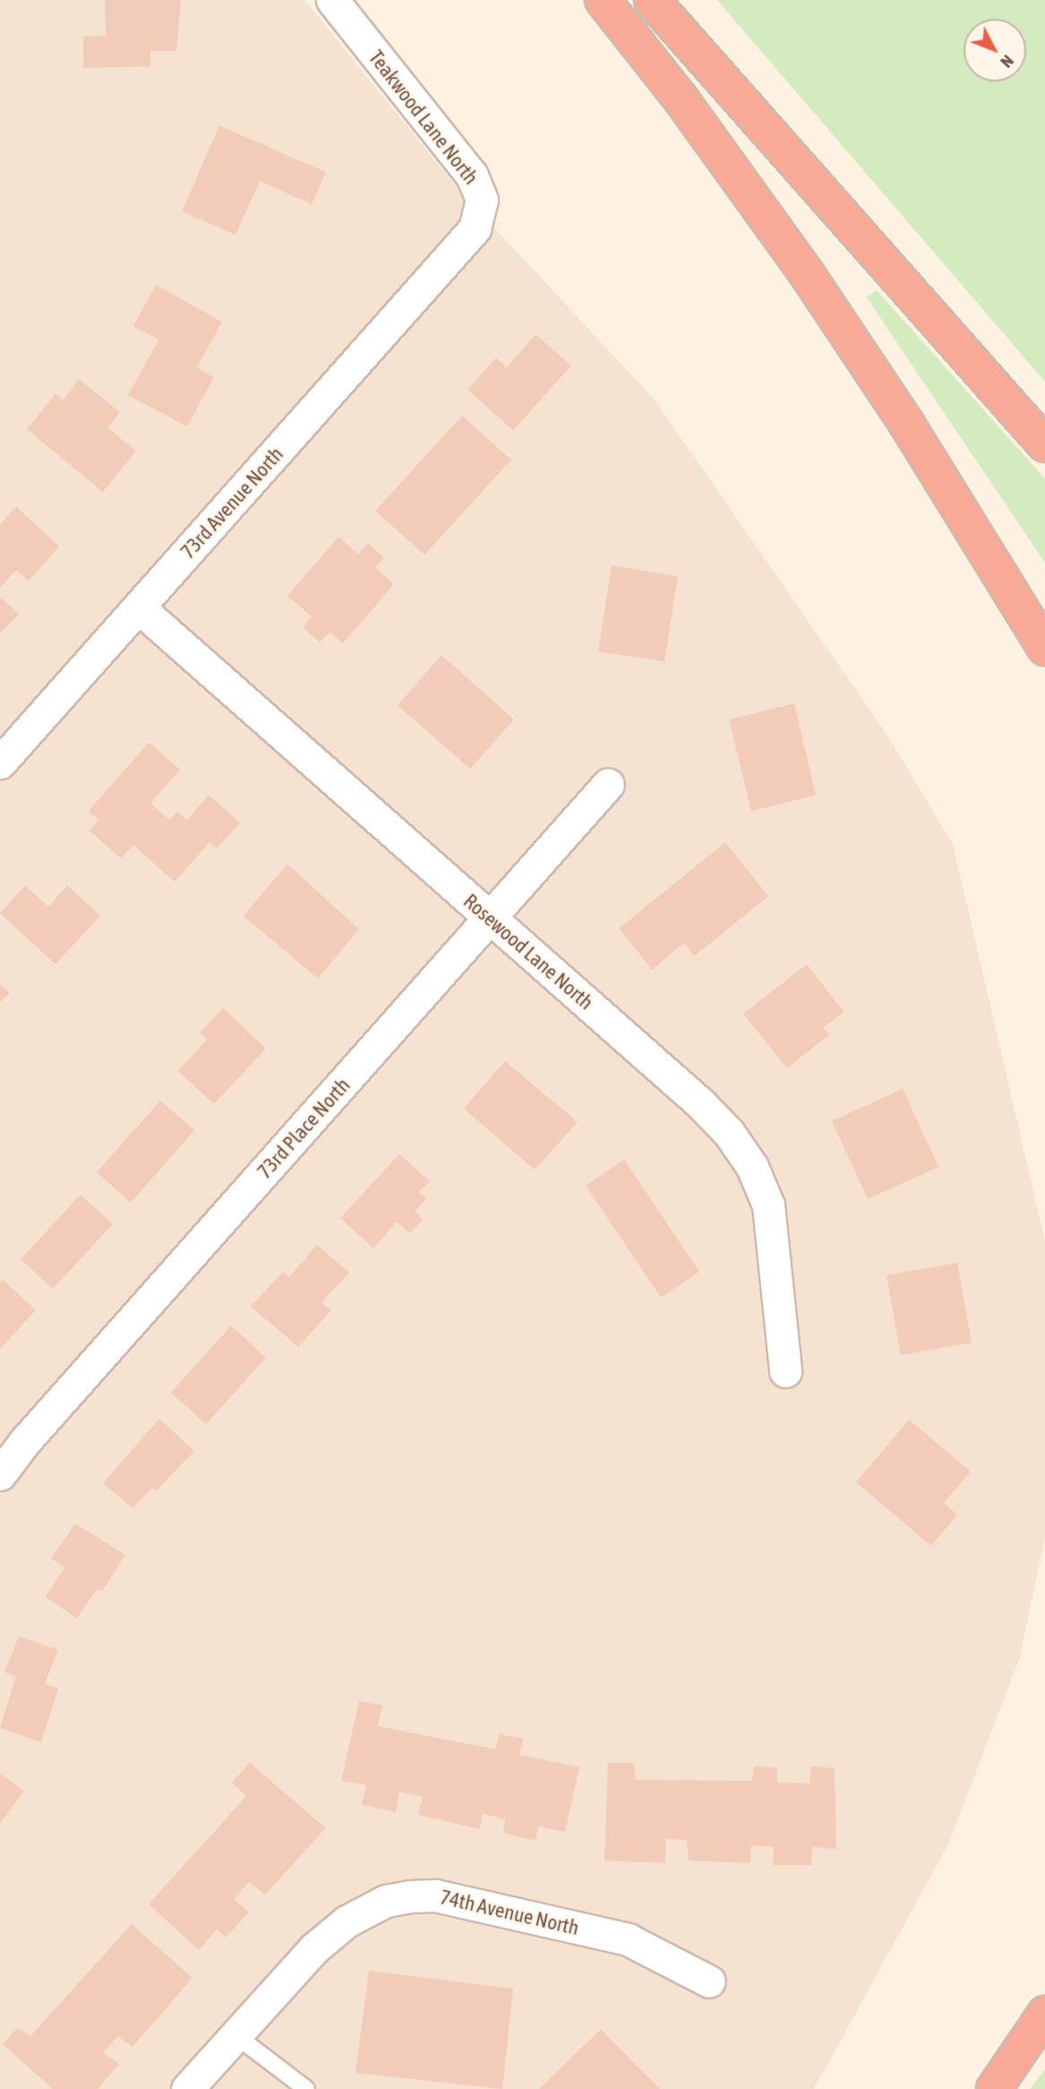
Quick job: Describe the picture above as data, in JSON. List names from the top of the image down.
{
  "streets": {
    "street": [
      "Teakwood Lane North",
      "73rd Avenue North",
      "Rosewood Lane North",
      "73rd Place North",
      "74th Avenue North"
    ]
  },
  "crossings": [
    ["Teakwood Lane North", "73rd Avenue North"],
    ["73rd Avenue North", "Rosewood Lane North"],
    ["Rosewood Lane North", "73rd Place North"]
  ],
  "north": "bottom right"
}
